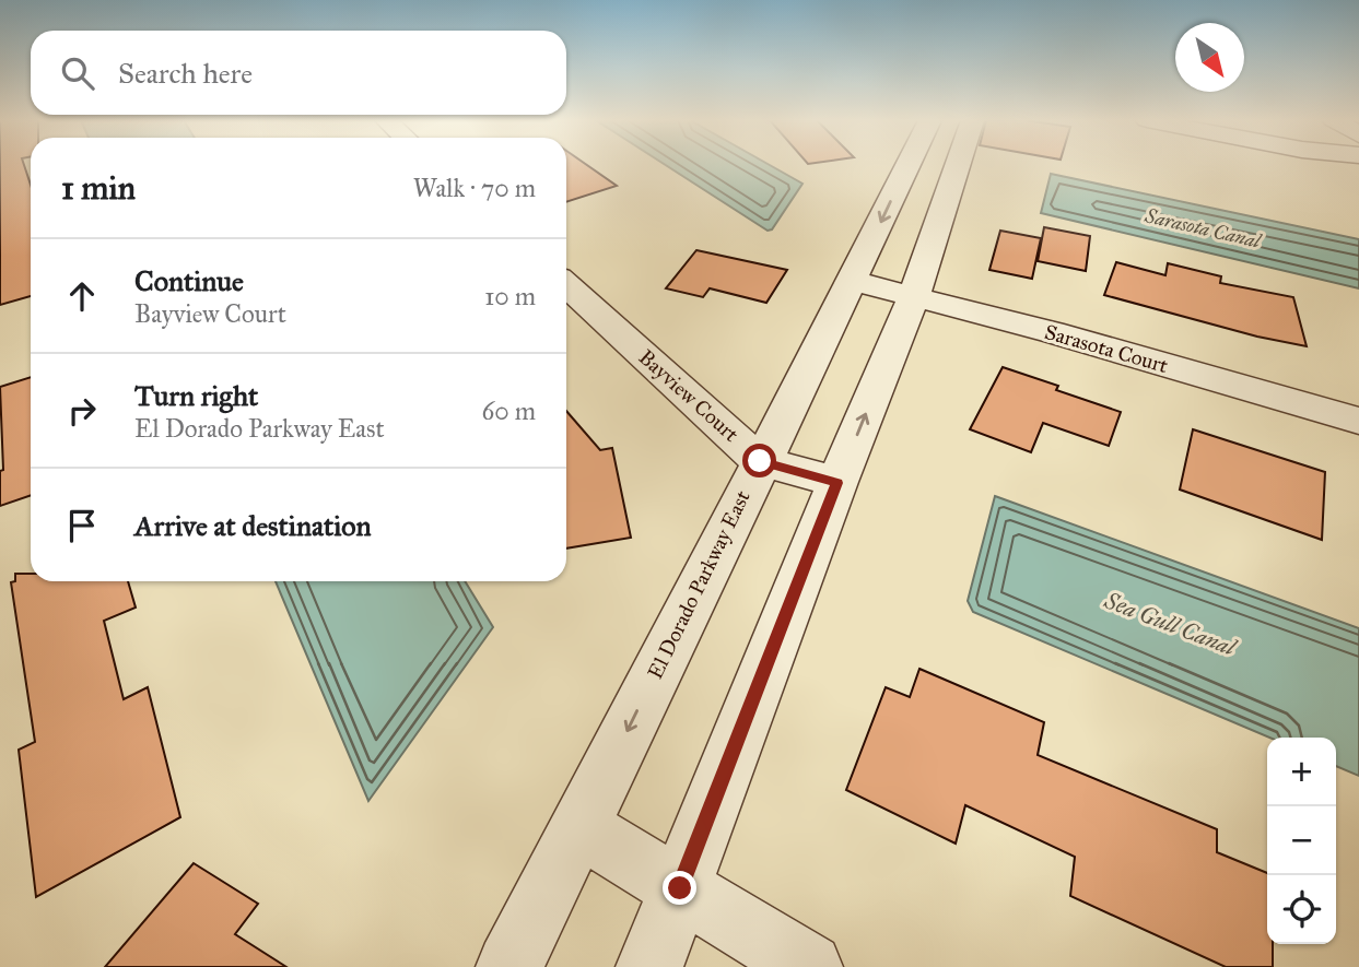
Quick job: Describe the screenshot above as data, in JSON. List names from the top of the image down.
{
  "streets": {
    "street": ["Sarasota Court", "Bayview Court", "El Dorado Parkway East"]
  },
  "crossings": [
    ["Sarasota Court", "El Dorado Parkway East"],
    ["Bayview Court", "El Dorado Parkway East"]
  ],
  "water": ["Sarasota Canal", "Sea Gull Canal"],
  "north": "bottom right",
  "page": {
    "search": "Search here",
    "heading": ["1 min", "Walk · 70 m"],
    "list": [
      ["Continue", "Bayview Court", "10 m"],
      ["Turn right", "El Dorado Parkway East", "60 m"],
      "Arrive at destination"
    ],
    "map_buttons": ["+", "−"]
  }
}
